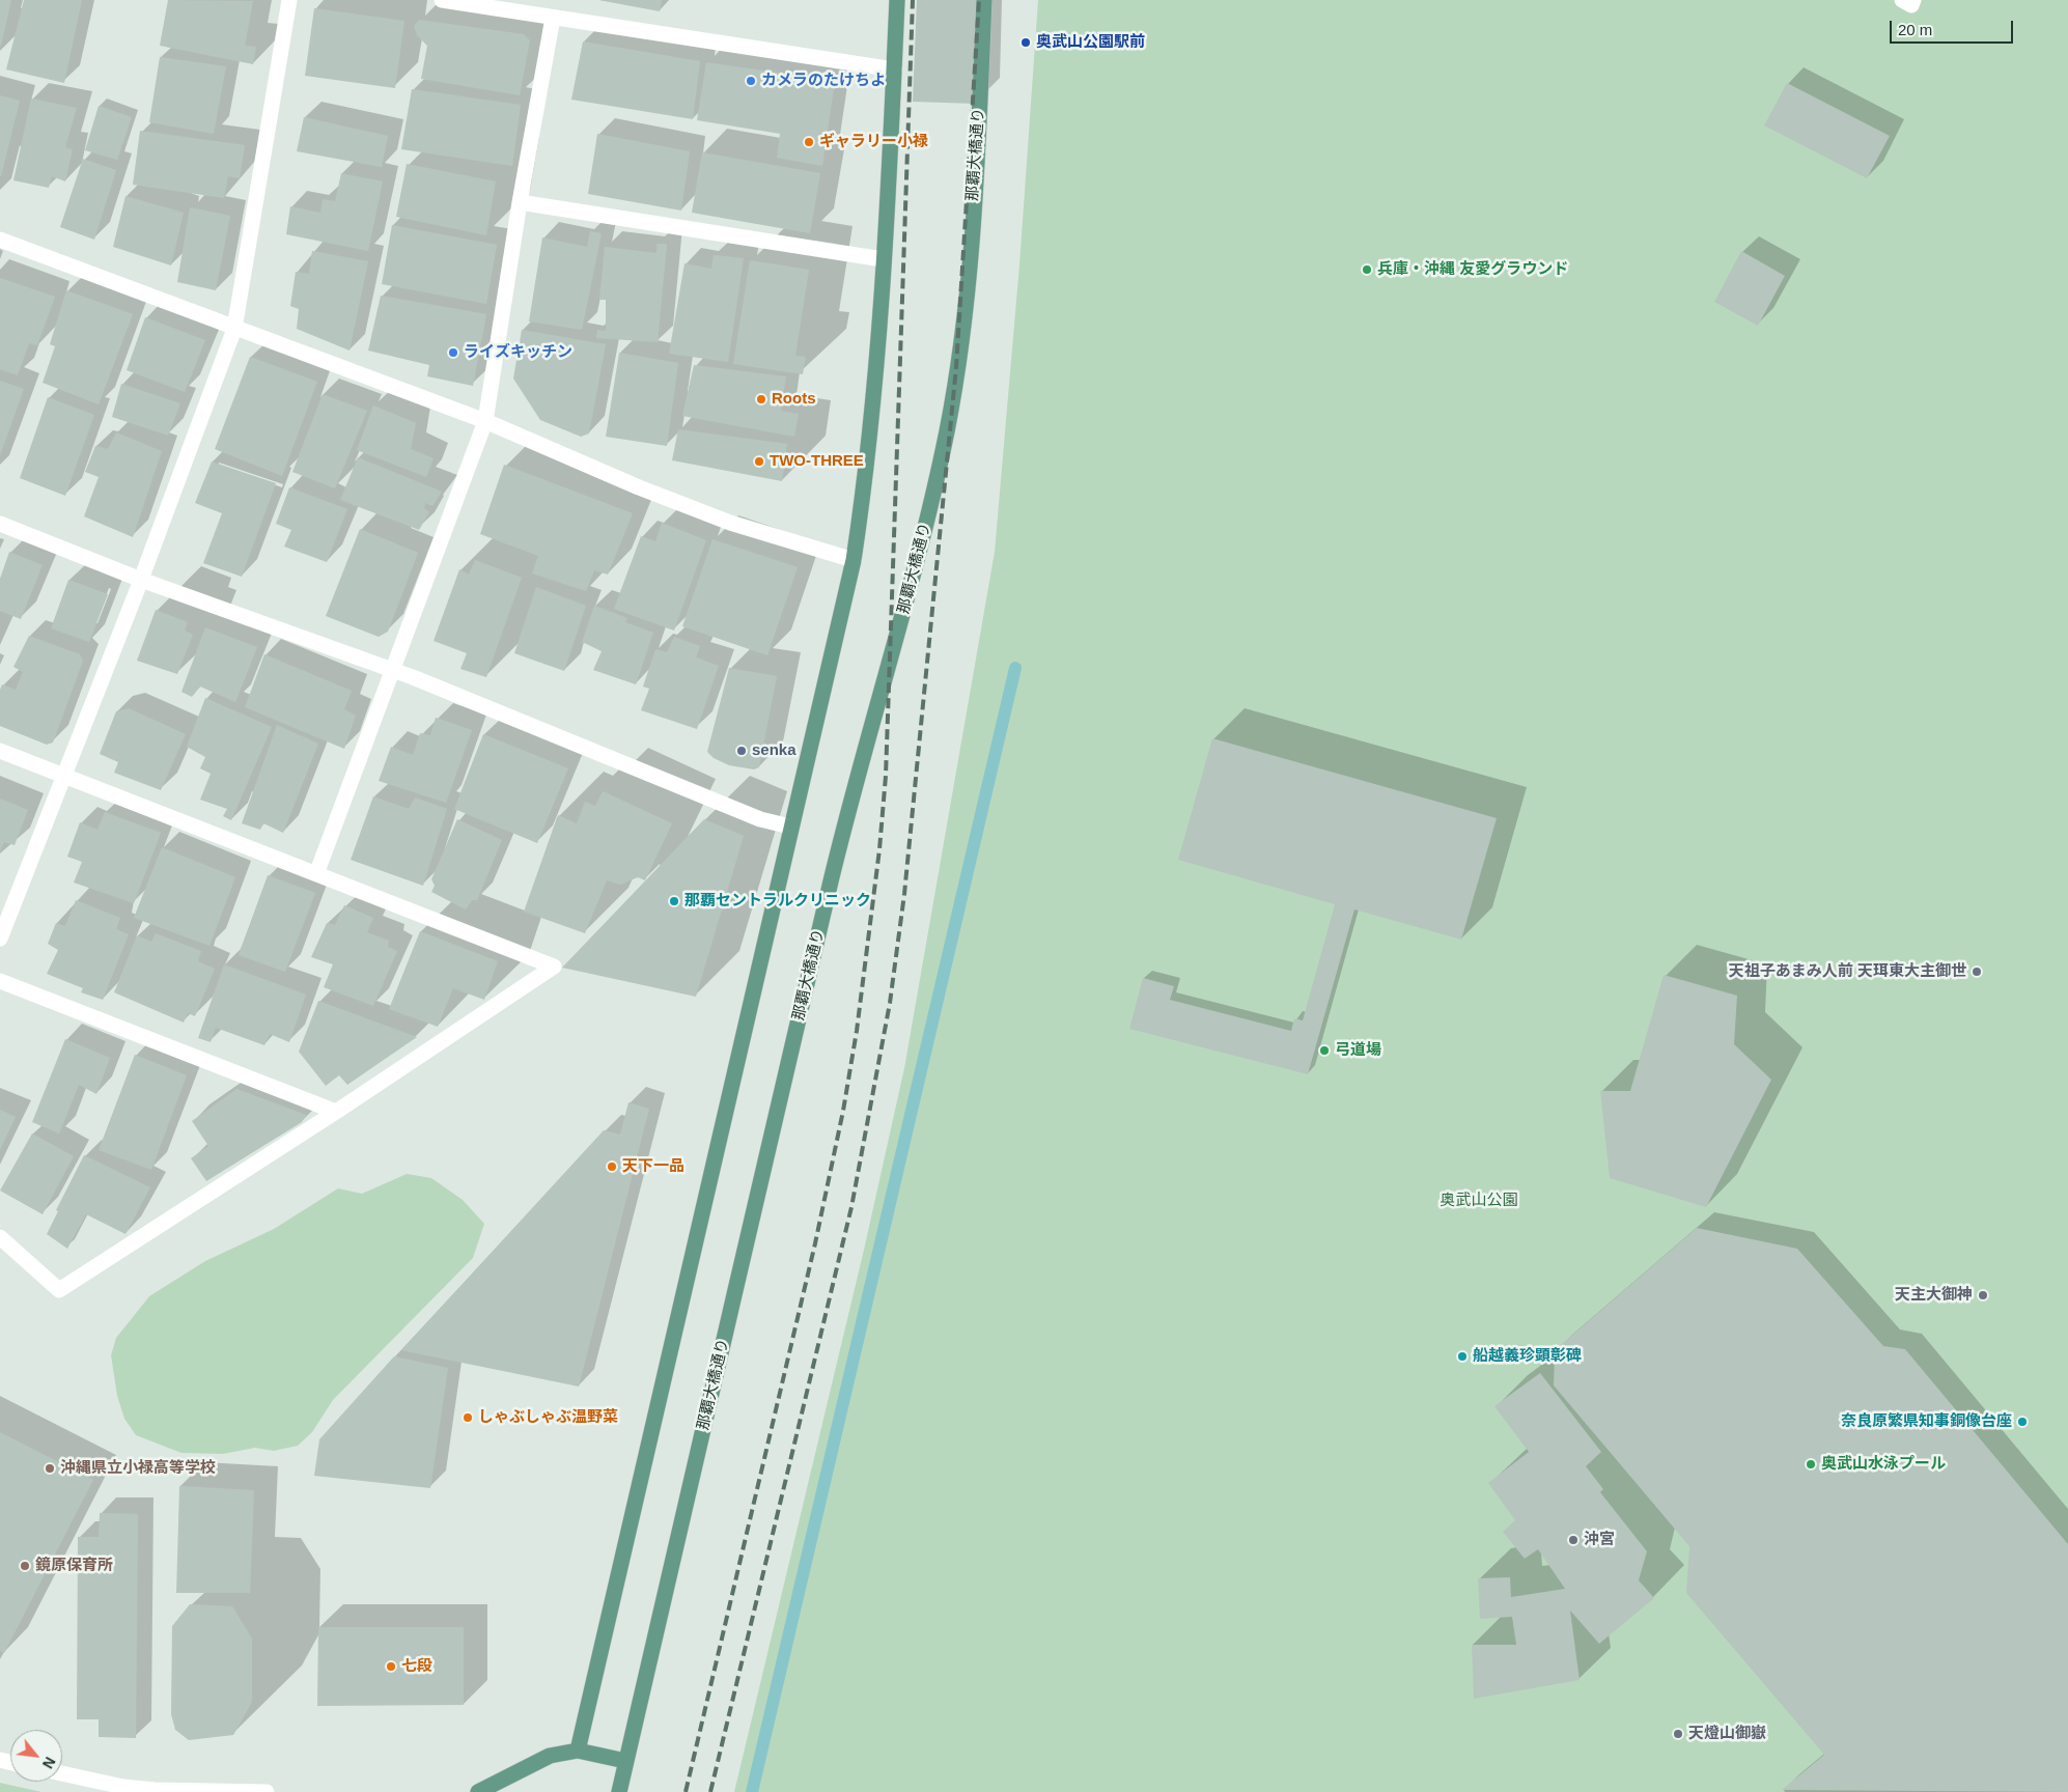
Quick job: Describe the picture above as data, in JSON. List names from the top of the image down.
{
  "streets": {
    "main road": ["那覇大橋通り"]
  },
  "parks": ["奥武山公園"],
  "places": [
    "奥武山公園駅前",
    "カメラのたけちよ",
    "ギャラリー小禄",
    "兵庫・沖縄 友愛グラウンド",
    "ライズキッチン",
    "Roots",
    "TWO-THREE",
    "senka",
    "那覇セントラルクリニック",
    "天祖子あまみ人前 天珥東大主御世",
    "弓道場",
    "天下一品",
    "天主大御神",
    "船越義珍顕彰碑",
    "しゃぶしゃぶ温野菜",
    "奈良原繁県知事銅像台座",
    "奥武山水泳プール",
    "沖縄県立小禄高等学校",
    "沖宮",
    "鏡原保育所",
    "七段",
    "天燈山御嶽"
  ],
  "scale_bar": "20 m",
  "north": "bottom right"
}
